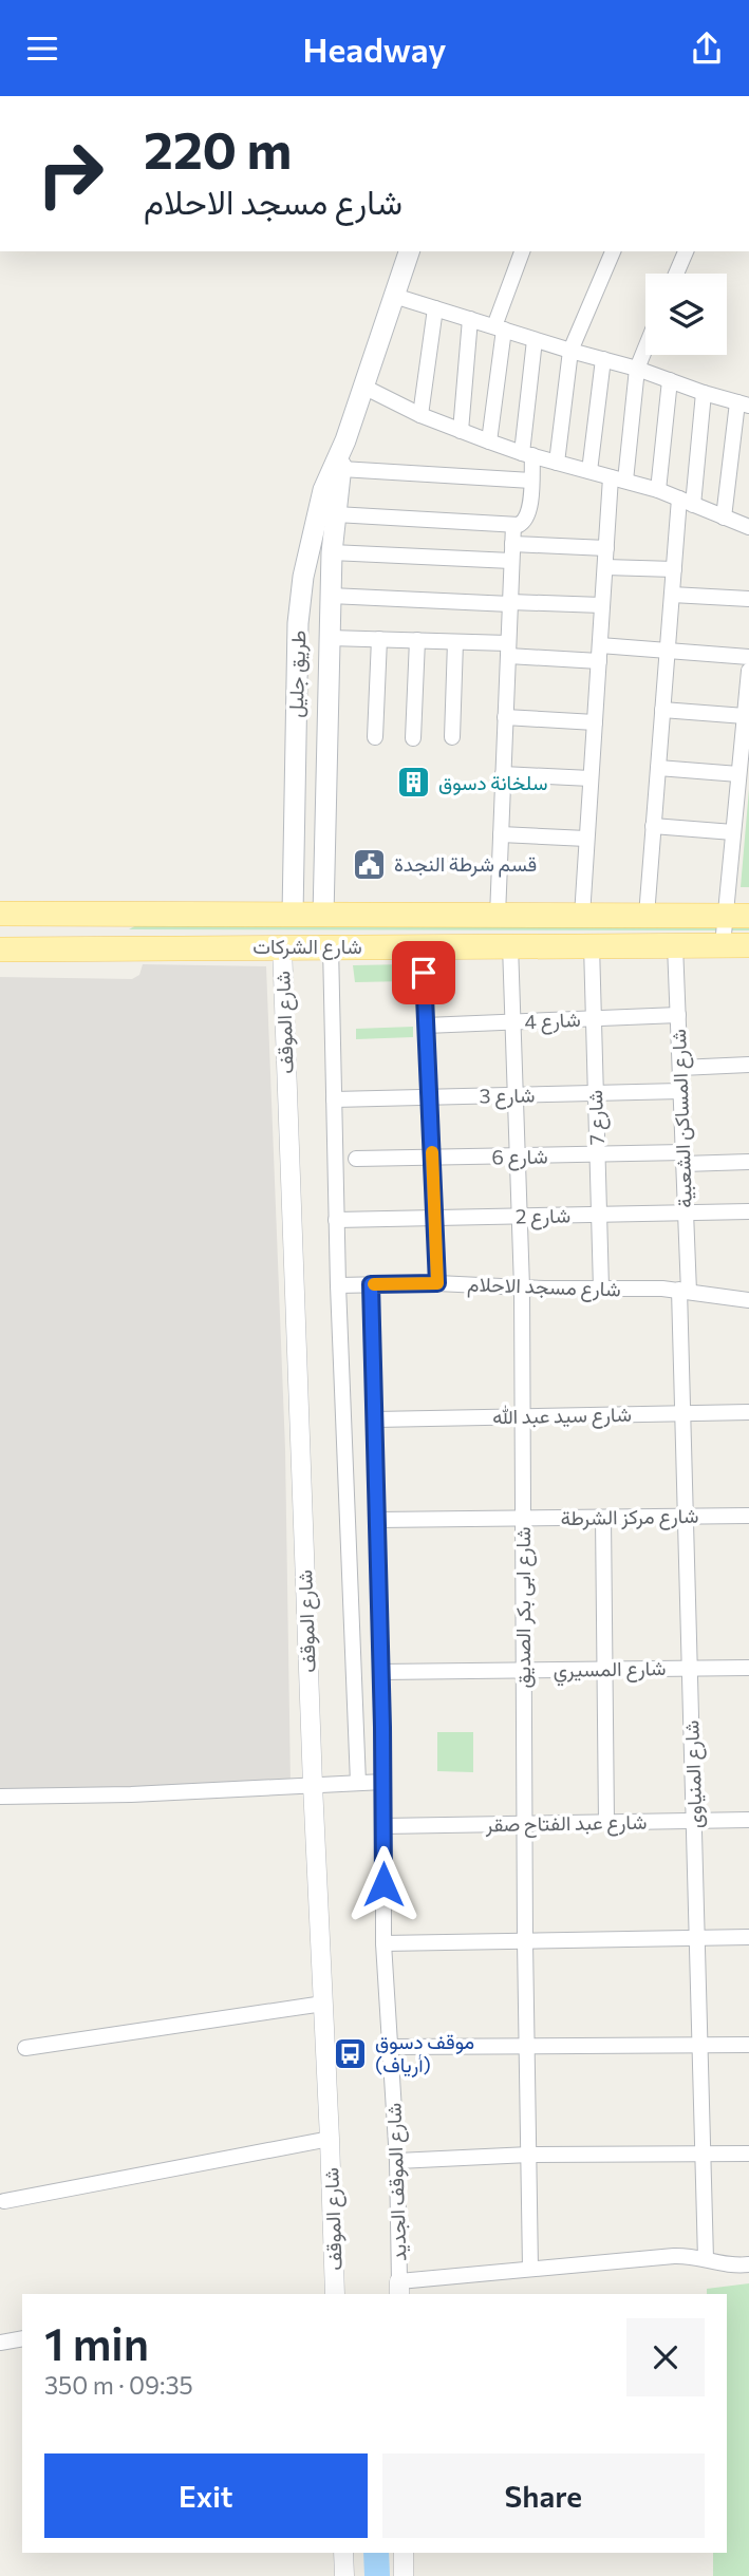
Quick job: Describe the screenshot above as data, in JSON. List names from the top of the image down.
{
  "streets": {
    "main road": ["طريق جليل", "شارع الشركات"],
    "street": [
      "شارع 4",
      "شارع الموقف",
      "شارع 3",
      "شارع 7",
      "شارع المساكن الشعبية",
      "شارع 6",
      "شارع 2",
      "شارع مسجد الاحلام",
      "شارع سيد عبد الله",
      "شارع مركز الشرطة",
      "شارع ابى بكر الصديق",
      "شارع المسيري",
      "شارع المنياوى",
      "شارع عبد الفتاح صقر",
      "شارع الموقف الجديد"
    ]
  },
  "crossings": [
    ["طريق جليل", "شارع الشركات"],
    ["شارع الشركات", "شارع الموقف"],
    ["شارع الشركات", "شارع 7"],
    ["شارع الشركات", "شارع المساكن الشعبية"],
    ["شارع الشركات", "شارع ابى بكر الصديق"],
    ["شارع 4", "شارع 7"],
    ["شارع 4", "شارع المساكن الشعبية"],
    ["شارع 4", "شارع ابى بكر الصديق"],
    ["شارع 3", "شارع 7"],
    ["شارع 3", "شارع المساكن الشعبية"],
    ["شارع 3", "شارع ابى بكر الصديق"],
    ["شارع 7", "شارع 6"],
    ["شارع 7", "شارع 2"],
    ["شارع 7", "شارع مسجد الاحلام"],
    ["شارع المساكن الشعبية", "شارع 6"],
    ["شارع المساكن الشعبية", "شارع 2"],
    ["شارع المساكن الشعبية", "شارع مسجد الاحلام"],
    ["شارع المساكن الشعبية", "شارع المنياوى"],
    ["شارع 6", "شارع ابى بكر الصديق"],
    ["شارع 2", "شارع ابى بكر الصديق"],
    ["شارع مسجد الاحلام", "شارع ابى بكر الصديق"],
    ["شارع مسجد الاحلام", "شارع المنياوى"],
    ["شارع مسجد الاحلام", "شارع الموقف الجديد"],
    ["شارع سيد عبد الله", "شارع ابى بكر الصديق"],
    ["شارع سيد عبد الله", "شارع المنياوى"],
    ["شارع سيد عبد الله", "شارع الموقف الجديد"],
    ["شارع مركز الشرطة", "شارع ابى بكر الصديق"],
    ["شارع مركز الشرطة", "شارع المنياوى"],
    ["شارع مركز الشرطة", "شارع الموقف الجديد"],
    ["شارع ابى بكر الصديق", "شارع المسيري"],
    ["شارع ابى بكر الصديق", "شارع عبد الفتاح صقر"],
    ["شارع المسيري", "شارع المنياوى"],
    ["شارع المسيري", "شارع الموقف الجديد"],
    ["شارع المنياوى", "شارع عبد الفتاح صقر"],
    ["شارع عبد الفتاح صقر", "شارع الموقف الجديد"]
  ],
  "places": {
    "building": ["سلخانة دسوق"],
    "public building": ["قسم شرطة النجدة"],
    "bus stop": ["موقف دسوق (أرياف)"]
  },
  "page": {
    "header": "Headway",
    "turn": ["220 m", "شارع مسجد الاحلام"],
    "heading": ["1 min", "350 m · 09:35"],
    "buttons": ["Exit", "Share"]
  }
}
